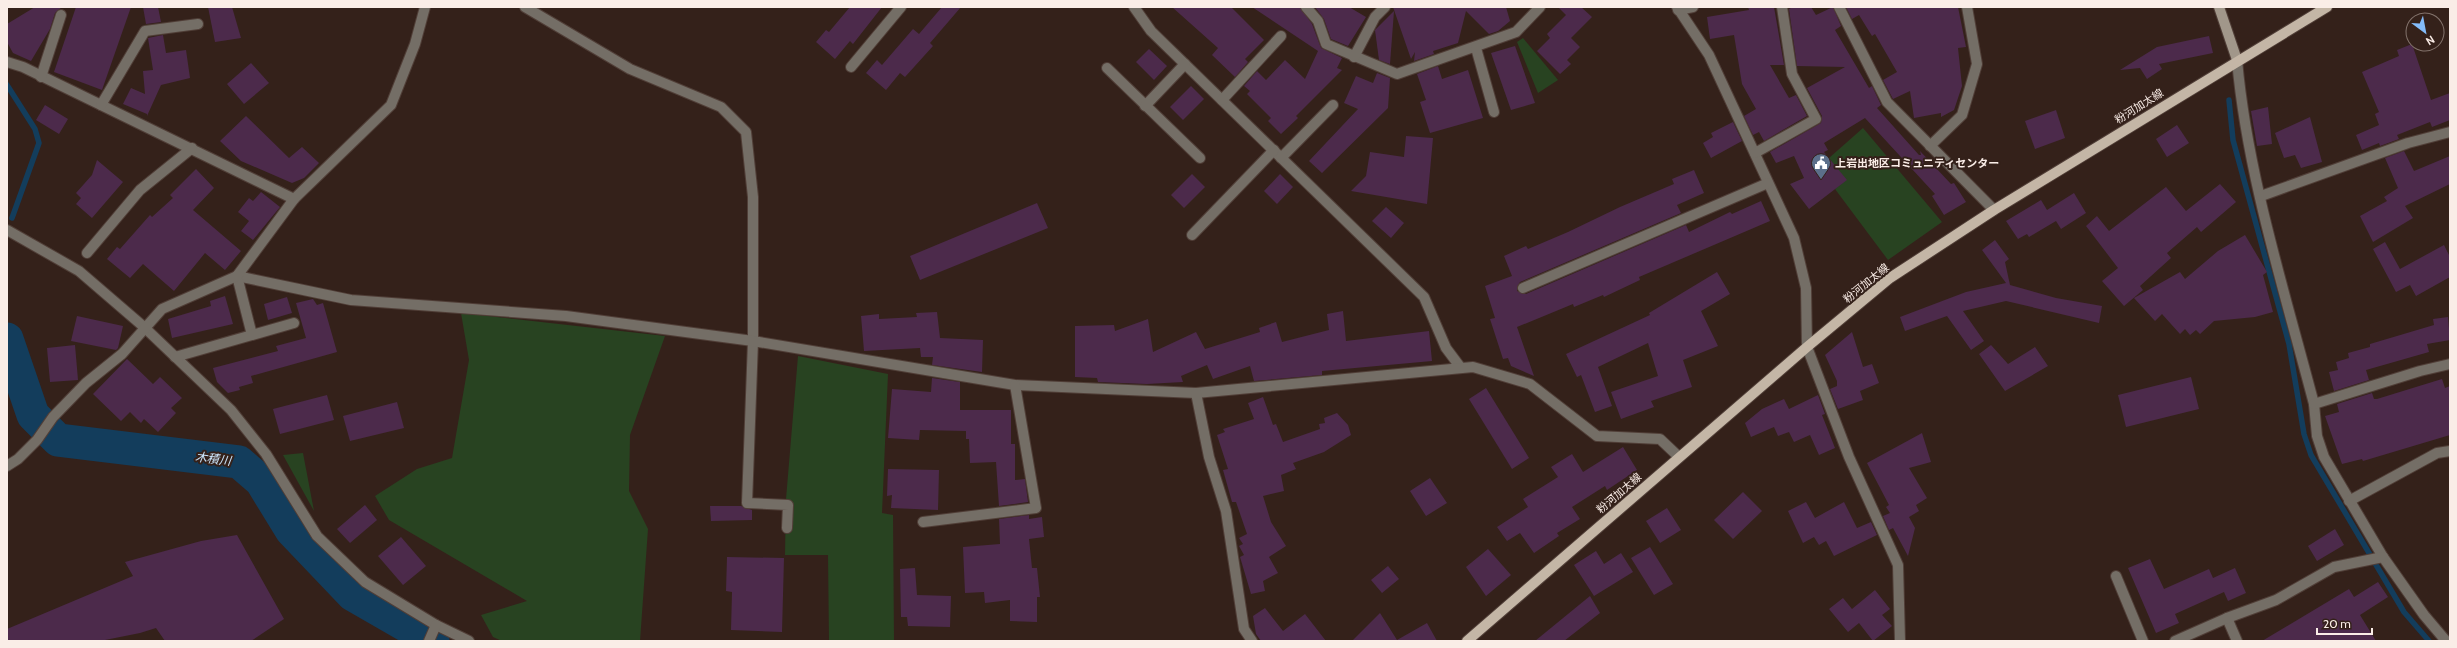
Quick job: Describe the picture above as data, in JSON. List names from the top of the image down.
{
  "streets": {
    "main road": ["粉河加太線"]
  },
  "water": ["木積川"],
  "places": {
    "public building": ["上岩出地区コミュニティセンター"]
  },
  "scale_bar": "20 m",
  "north": "bottom right"
}
